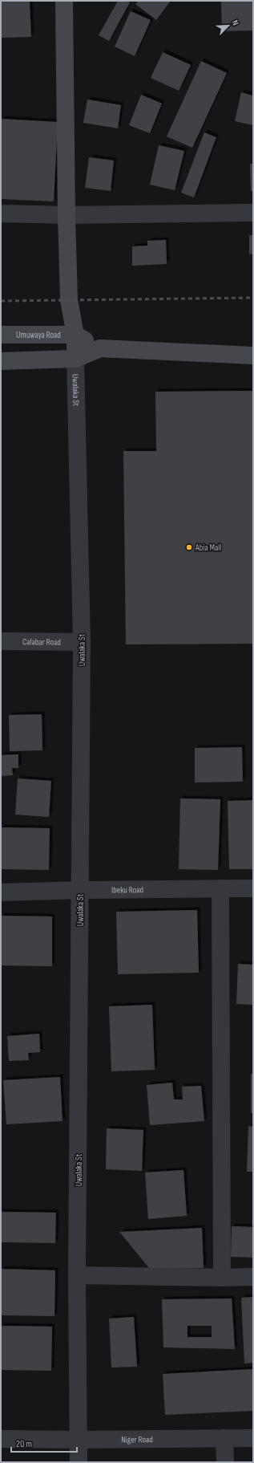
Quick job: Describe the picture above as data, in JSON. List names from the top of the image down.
{
  "streets": {
    "street": [
      "Umuwaya Road",
      "Uwalaka St",
      "Calabar Road",
      "Ibeku Road",
      "Niger Road"
    ]
  },
  "crossings": [
    ["Uwalaka St", "Calabar Road"],
    ["Uwalaka St", "Ibeku Road"],
    ["Uwalaka St", "Niger Road"]
  ],
  "places": ["Abia Mall"],
  "scale_bar": "20 m",
  "north": "top right"
}
